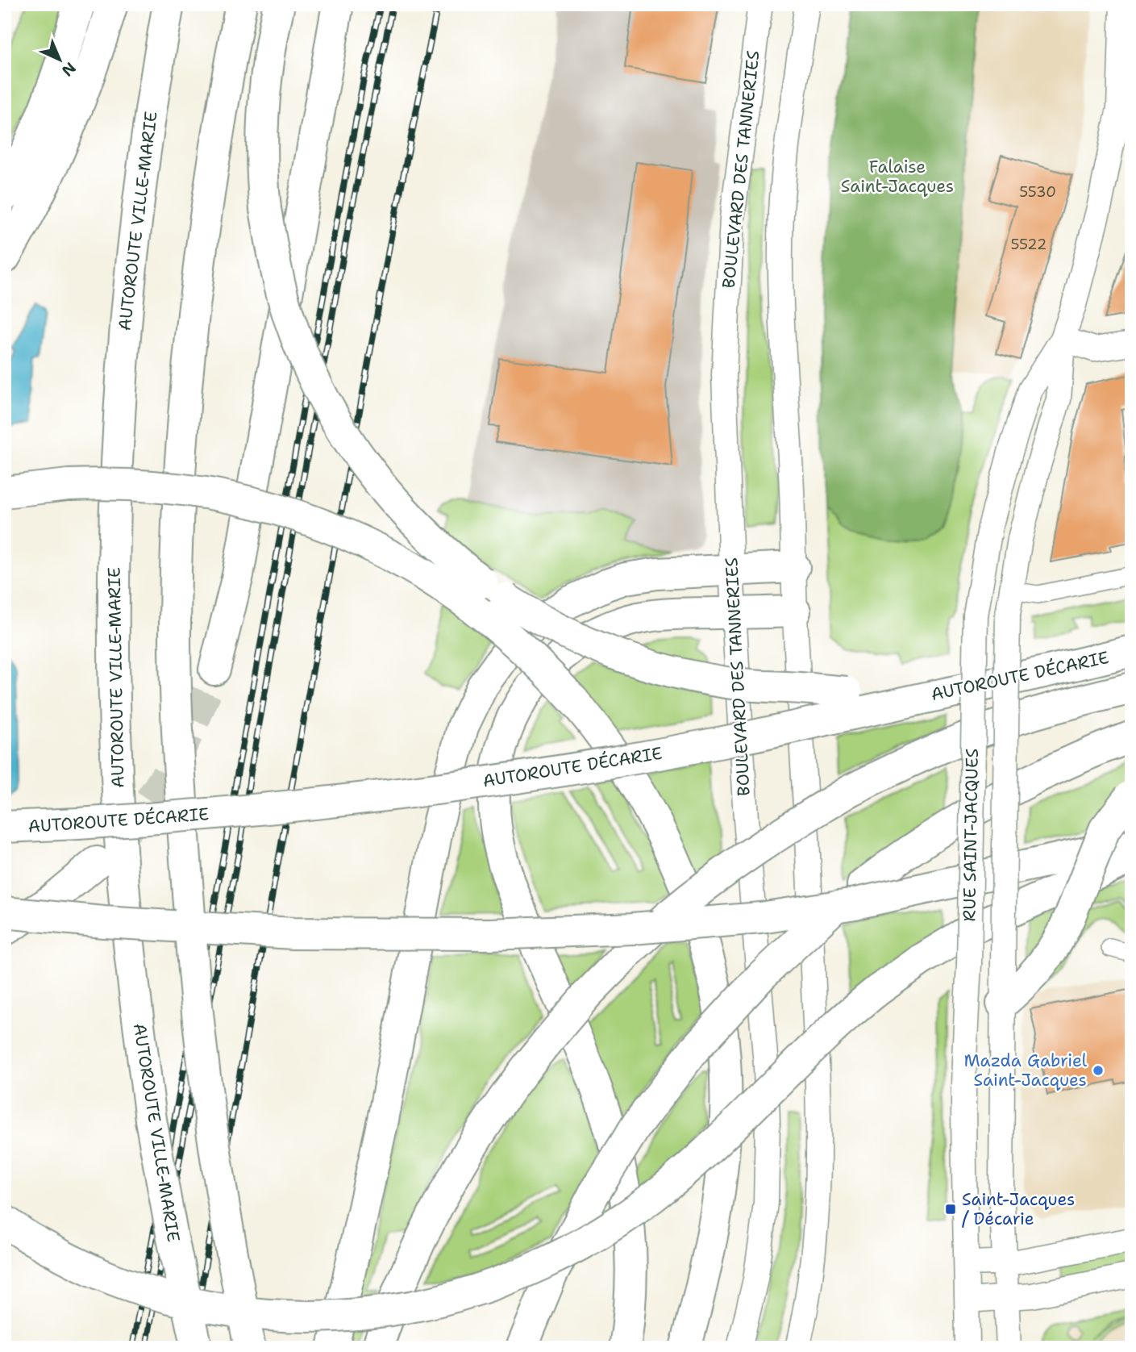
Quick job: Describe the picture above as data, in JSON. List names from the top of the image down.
{
  "streets": {
    "highway": ["AUTOROUTE VILLE-MARIE", "AUTOROUTE DÉCARIE"],
    "main road": ["BOULEVARD DES TANNERIES", "RUE SAINT-JACQUES"]
  },
  "parks": ["Falaise Saint-Jacques"],
  "places": {
    "other": ["Mazda Gabriel Saint-Jacques"],
    "transit": ["Saint-Jacques / Décarie"]
  },
  "house_numbers": ["5530", "5522"],
  "north": "bottom right"
}
